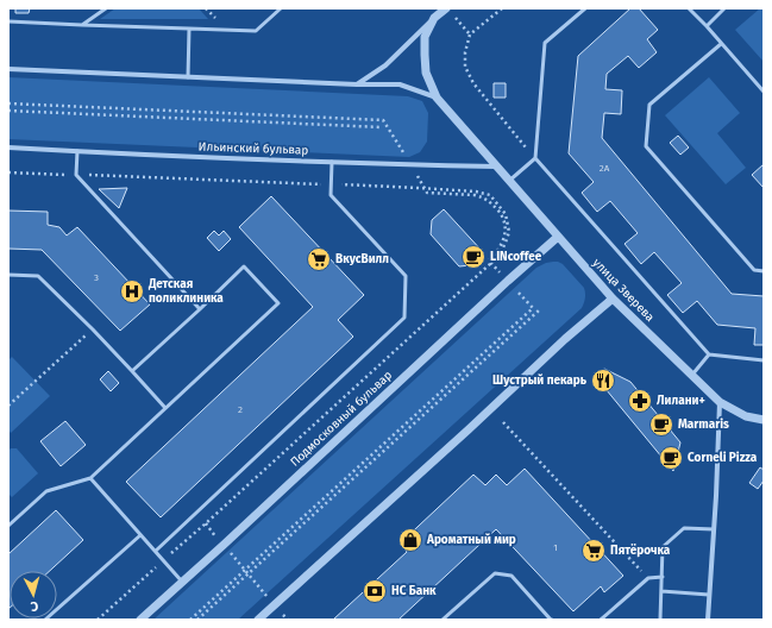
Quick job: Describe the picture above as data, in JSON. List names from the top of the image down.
{
  "streets": {
    "street": ["Ильинский бульвар", "улица Зверева", "Подмосковный бульвар"]
  },
  "crossings": [
    ["Ильинский бульвар", "улица Зверева"],
    ["улица Зверева", "Подмосковный бульвар"]
  ],
  "places": {
    "cafe": ["LINcoffee", "Marmaris", "Corneli Pizza"],
    "supermarket": ["ВкусВилл", "Пятёрочка"],
    "hospital": ["Детская поликлиника"],
    "restaurant": ["Шустрый пекарь"],
    "pharmacy": ["Лилани+"],
    "shop": ["Ароматный мир"],
    "bank": ["НС Банк"]
  },
  "house_numbers": [
    "2А",
    "3",
    "2",
    "1"
  ],
  "north": "bottom"
}
